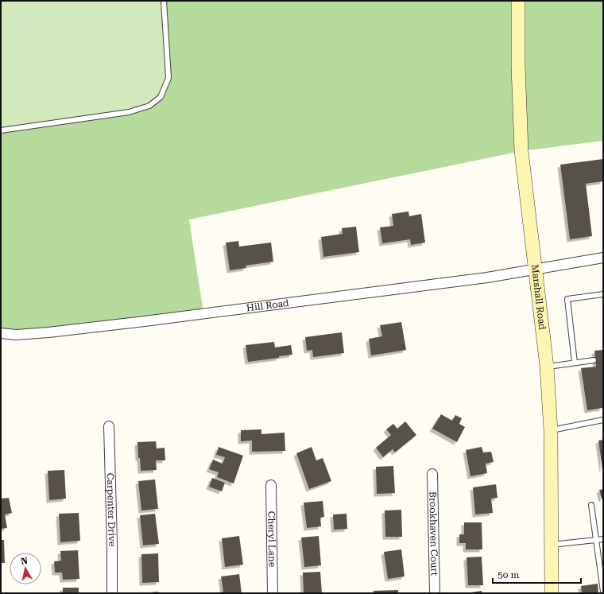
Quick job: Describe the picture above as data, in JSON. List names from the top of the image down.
{
  "streets": {
    "main road": ["Marshall Road"],
    "street": [
      "Hill Road",
      "Carpenter Drive",
      "Brookhaven Court",
      "Cheryl Lane"
    ]
  },
  "crossings": [
    ["Marshall Road", "Hill Road"]
  ],
  "scale_bar": "50 m",
  "north": "top"
}
